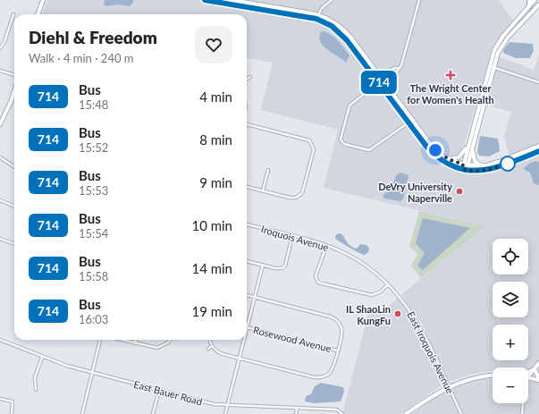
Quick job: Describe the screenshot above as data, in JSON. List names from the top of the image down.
{
  "streets": {
    "street": [
      "Iroquois Avenue",
      "Rosewood Avenue",
      "East Iroquois Avenue",
      "East Bauer Road"
    ]
  },
  "crossings": [
    ["Iroquois Avenue", "East Iroquois Avenue"]
  ],
  "places": {
    "health": ["The Wright Center for Women's Health"],
    "other": ["DeVry University Naperville", "IL ShaoLin KungFu"]
  },
  "lines": ["bus line 714"],
  "page": {
    "on_map": "714",
    "heading": ["Diehl & Freedom", "Walk · 4 min · 240 m"],
    "list": [
      {
        "mark": "714",
        "name": "Bus",
        "note": "15:48",
        "value": "4 min"
      },
      {
        "mark": "714",
        "name": "Bus",
        "note": "15:52",
        "value": "8 min"
      },
      {
        "mark": "714",
        "name": "Bus",
        "note": "15:53",
        "value": "9 min"
      },
      {
        "mark": "714",
        "name": "Bus",
        "note": "15:54",
        "value": "10 min"
      },
      {
        "mark": "714",
        "name": "Bus",
        "note": "15:58",
        "value": "14 min"
      },
      {
        "mark": "714",
        "name": "Bus",
        "note": "16:03",
        "value": "19 min"
      }
    ],
    "map_buttons": ["+", "−"]
  }
}
